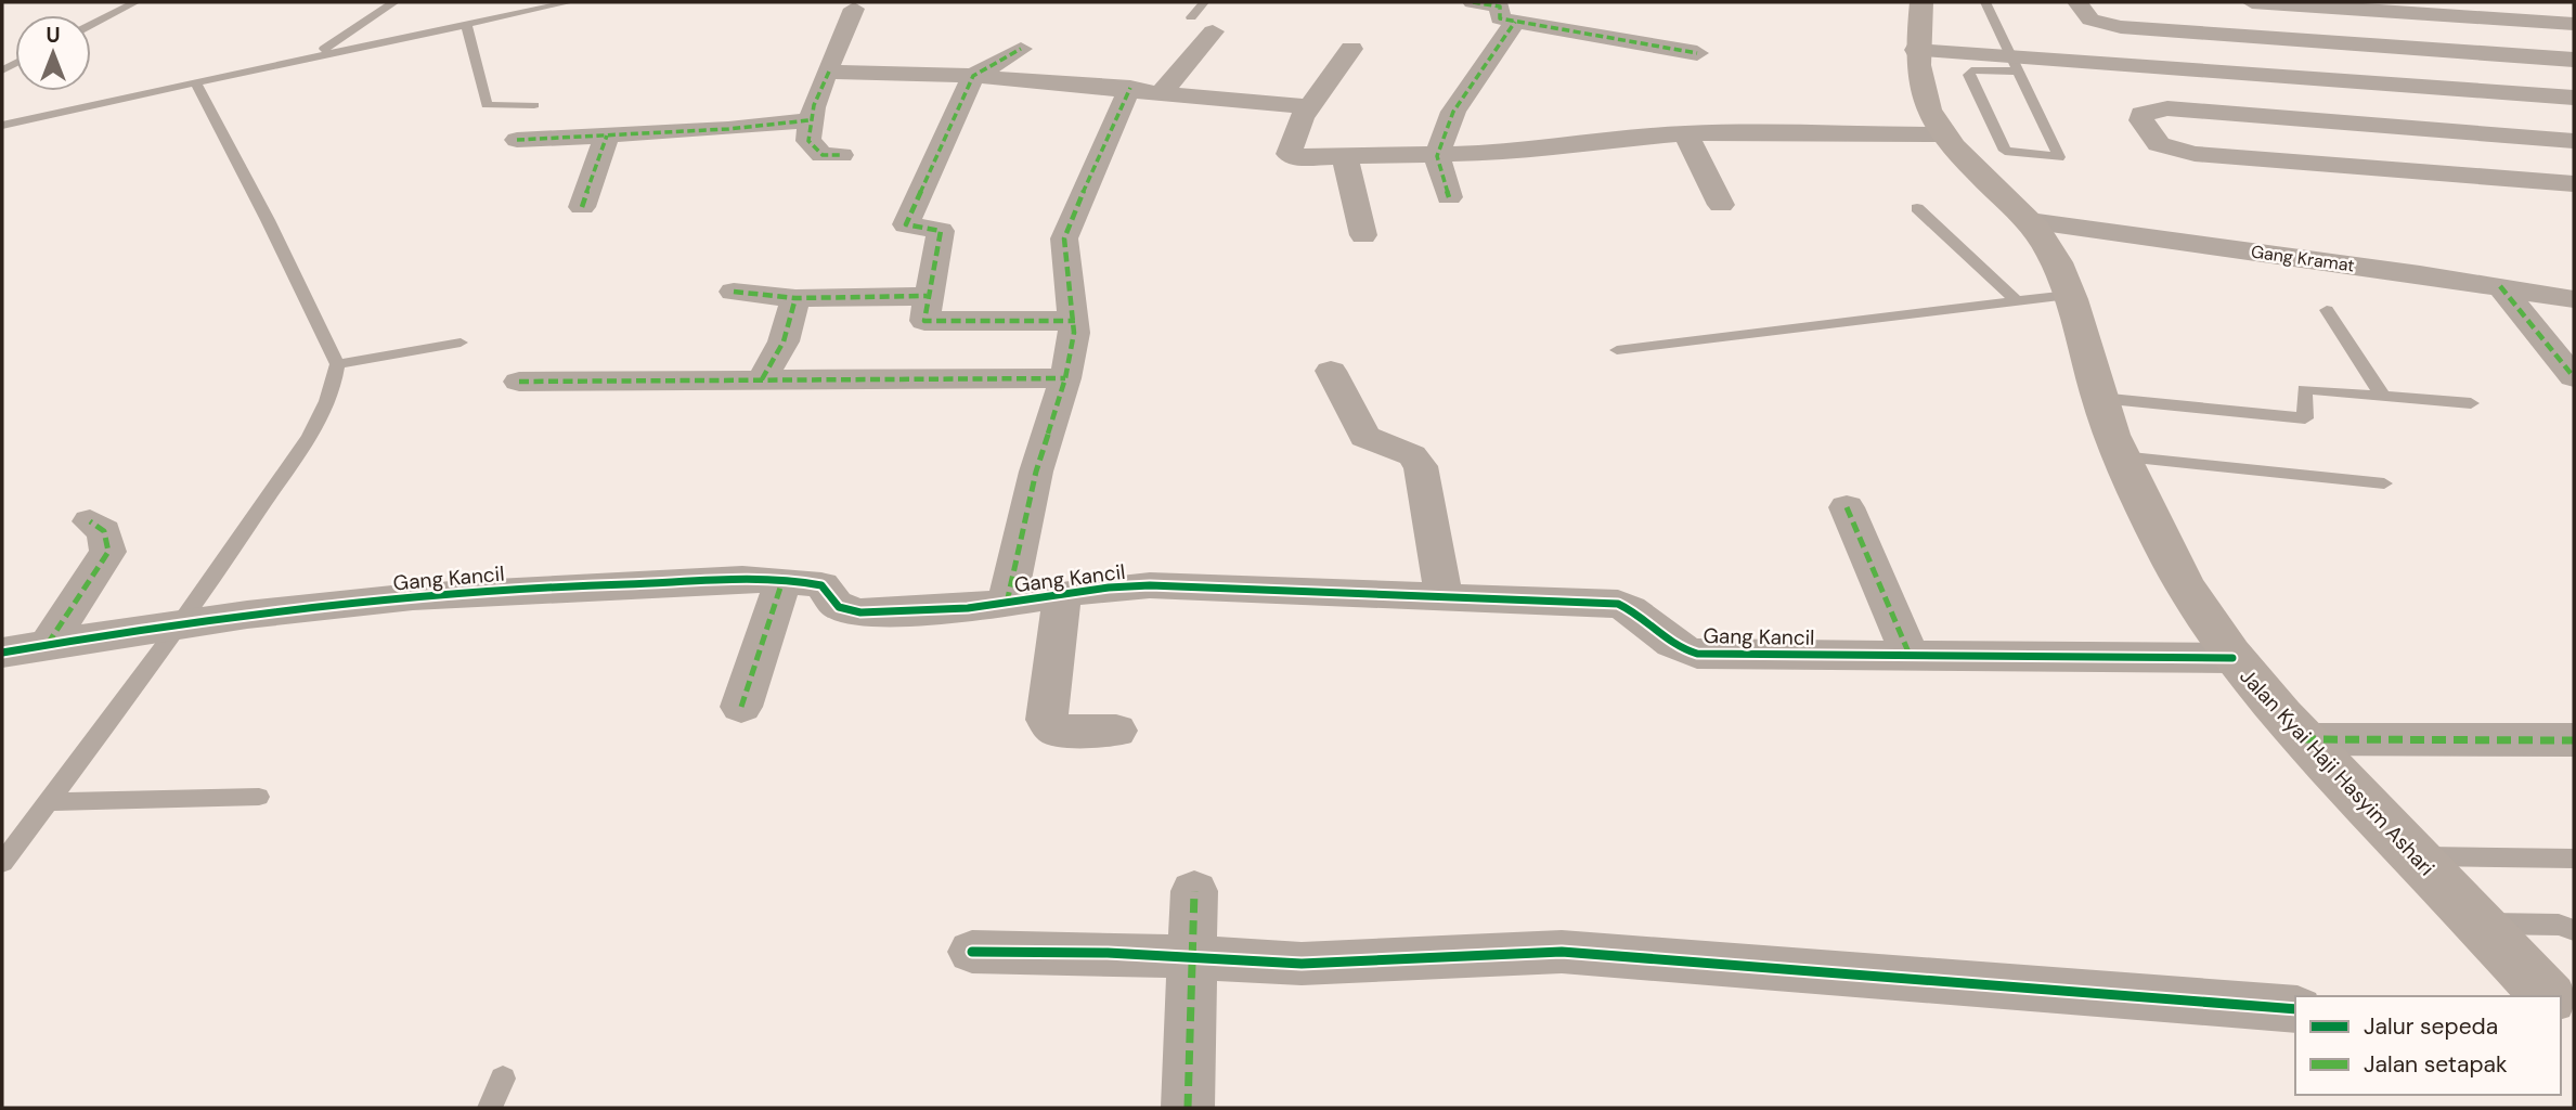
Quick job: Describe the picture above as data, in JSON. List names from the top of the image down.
{
  "streets": {
    "main road": ["Jalan Kyai Haji Hasyim Ashari"],
    "street": ["Gang Kramat", "Gang Kancil"]
  },
  "crossings": [
    ["Gang Kramat", "Jalan Kyai Haji Hasyim Ashari"],
    ["Gang Kancil", "Jalan Kyai Haji Hasyim Ashari"]
  ],
  "legend": ["Jalur sepeda", "Jalan setapak"],
  "north": "top"
}
